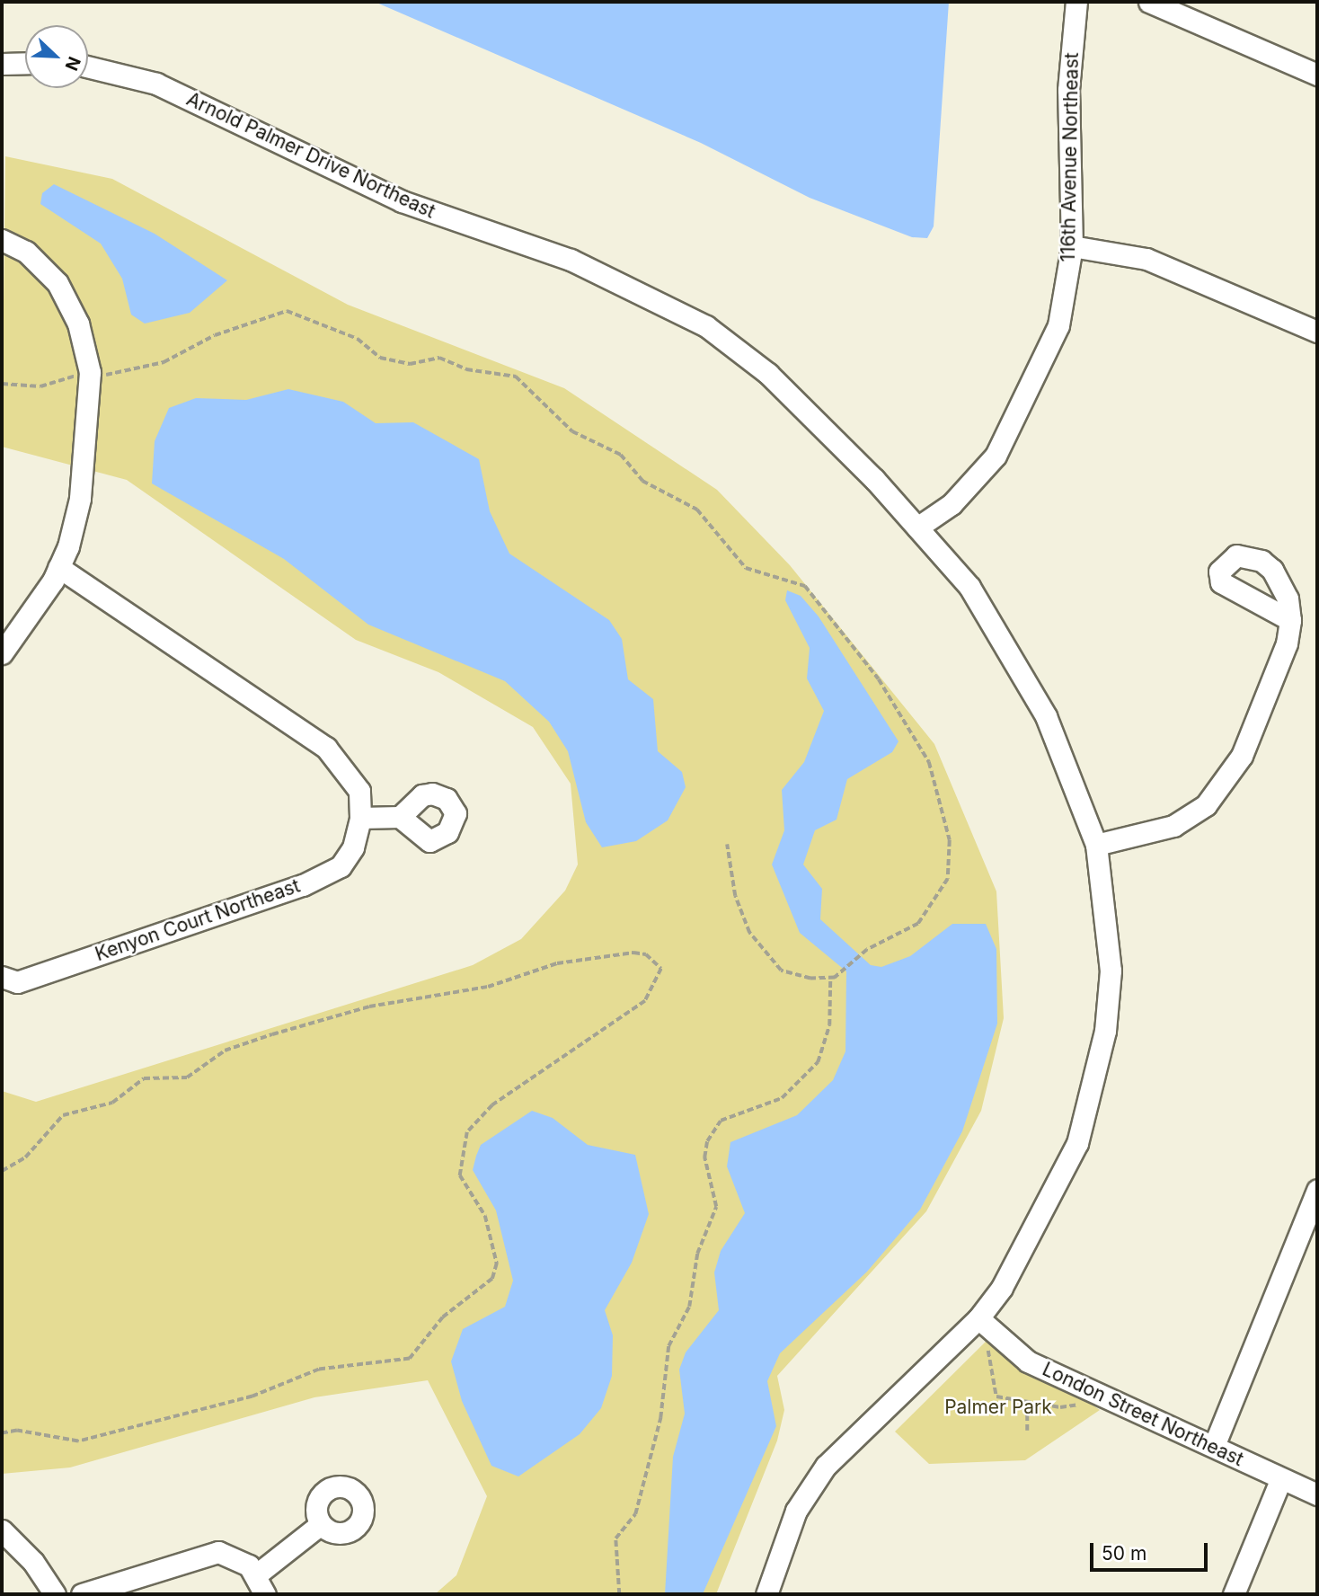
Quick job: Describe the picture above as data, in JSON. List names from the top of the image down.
{
  "streets": {
    "street": [
      "Arnold Palmer Drive Northeast",
      "116th Avenue Northeast",
      "Kenyon Court Northeast",
      "London Street Northeast"
    ]
  },
  "crossings": [
    ["Arnold Palmer Drive Northeast", "116th Avenue Northeast"],
    ["Arnold Palmer Drive Northeast", "London Street Northeast"]
  ],
  "parks": ["Palmer Park"],
  "scale_bar": "50 m",
  "north": "bottom right"
}
